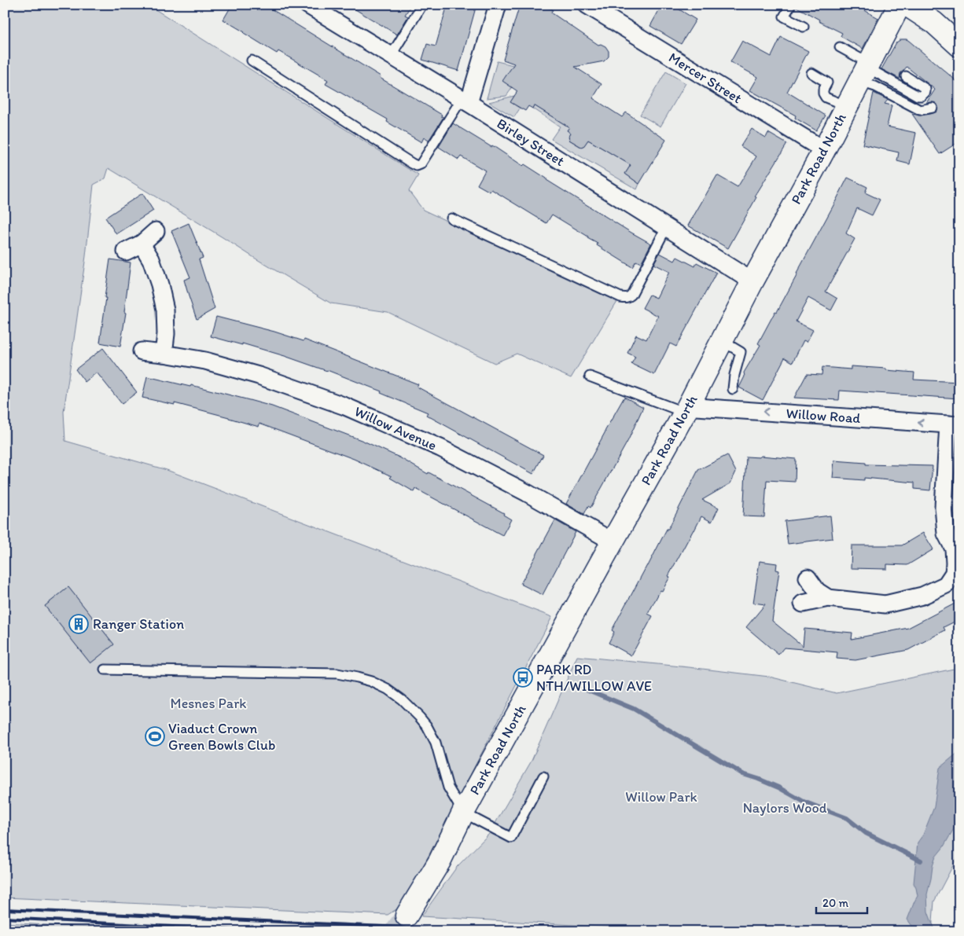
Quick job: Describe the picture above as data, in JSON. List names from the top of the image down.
{
  "streets": {
    "street": [
      "Mercer Street",
      "Birley Street",
      "Park Road North",
      "Willow Road",
      "Willow Avenue"
    ]
  },
  "crossings": [
    ["Mercer Street", "Park Road North"],
    ["Birley Street", "Park Road North"],
    ["Park Road North", "Willow Road"],
    ["Park Road North", "Willow Avenue"]
  ],
  "one_way": ["Willow Road"],
  "parks": ["Mesnes Park", "Willow Park", "Naylors Wood"],
  "places": {
    "building": ["Ranger Station"],
    "bus stop": ["PARK RD NTH/WILLOW AVE"],
    "sports": ["Viaduct Crown Green Bowls Club"]
  },
  "scale_bar": "20 m"
}
